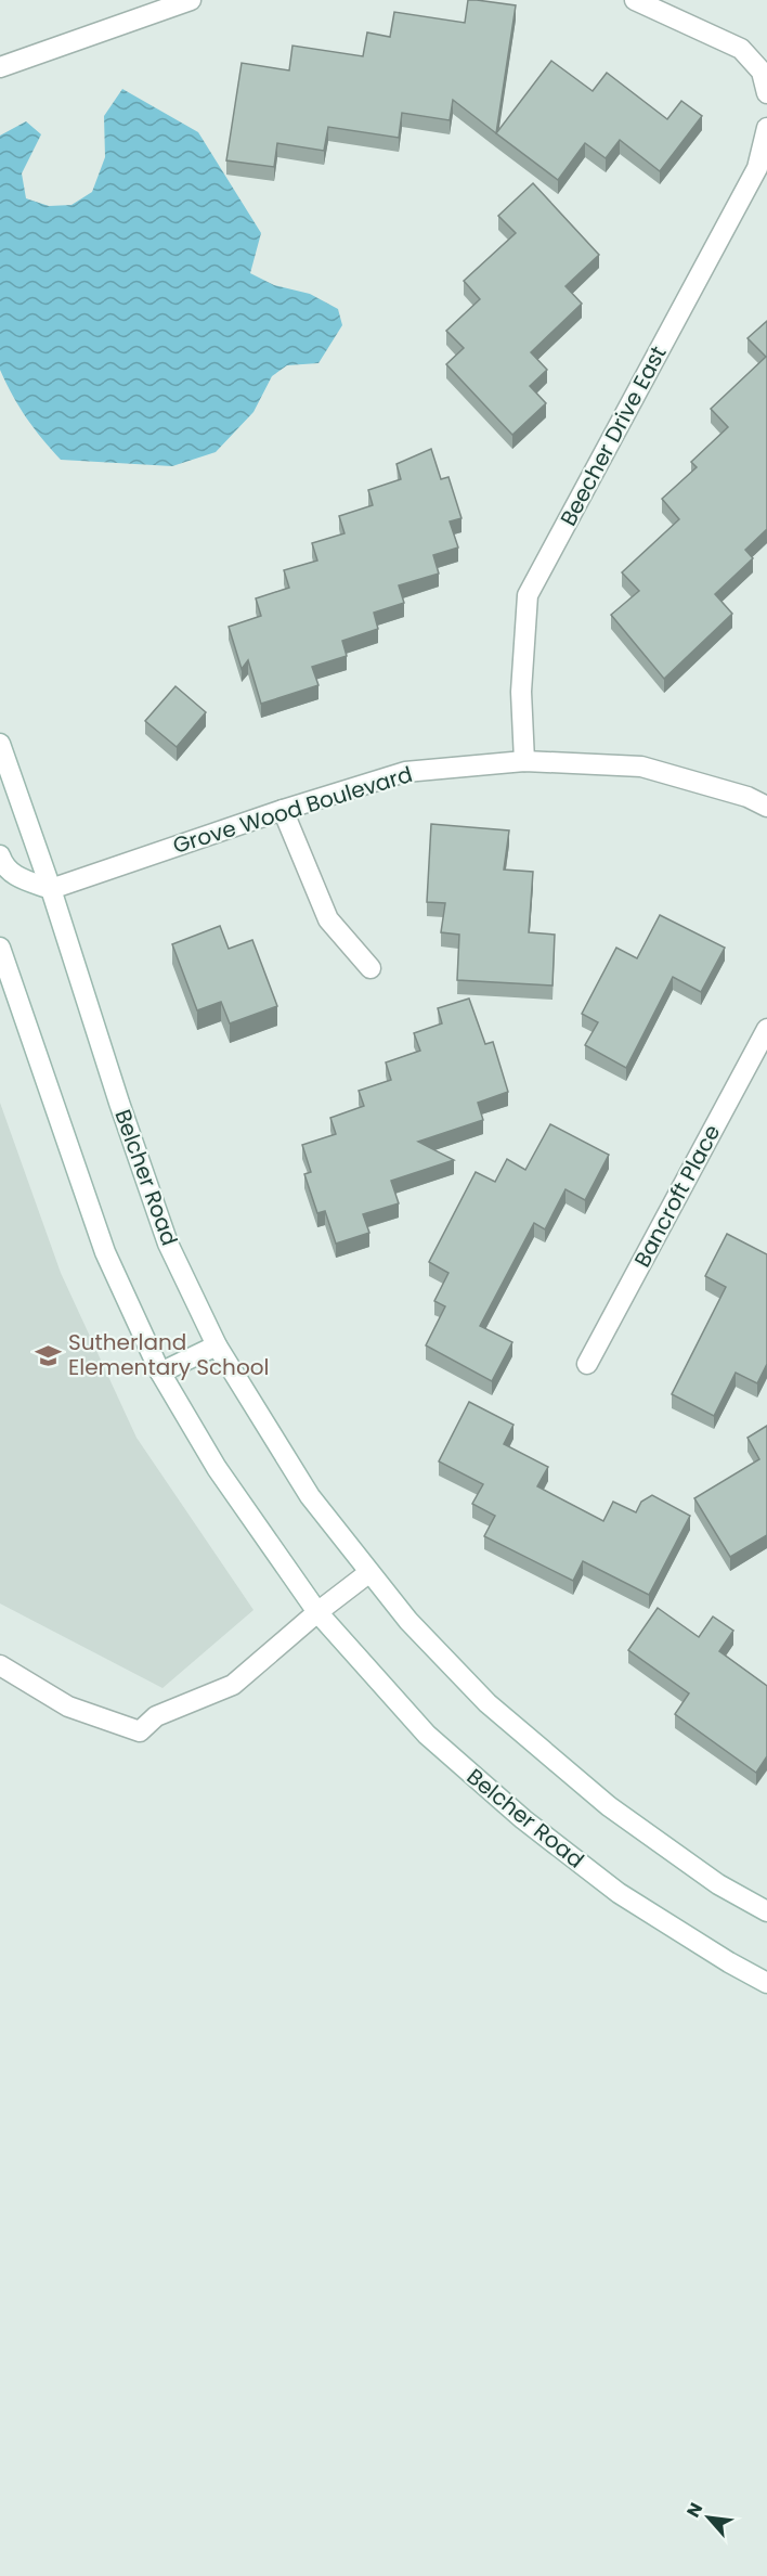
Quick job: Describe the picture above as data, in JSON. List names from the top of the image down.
{
  "streets": {
    "main road": [
      "Beecher Drive East",
      "Grove Wood Boulevard",
      "Belcher Road",
      "Bancroft Place"
    ]
  },
  "crossings": [
    ["Beecher Drive East", "Grove Wood Boulevard"],
    ["Grove Wood Boulevard", "Belcher Road"]
  ],
  "places": {
    "school or university": ["Sutherland Elementary School"]
  },
  "north": "top left"
}
